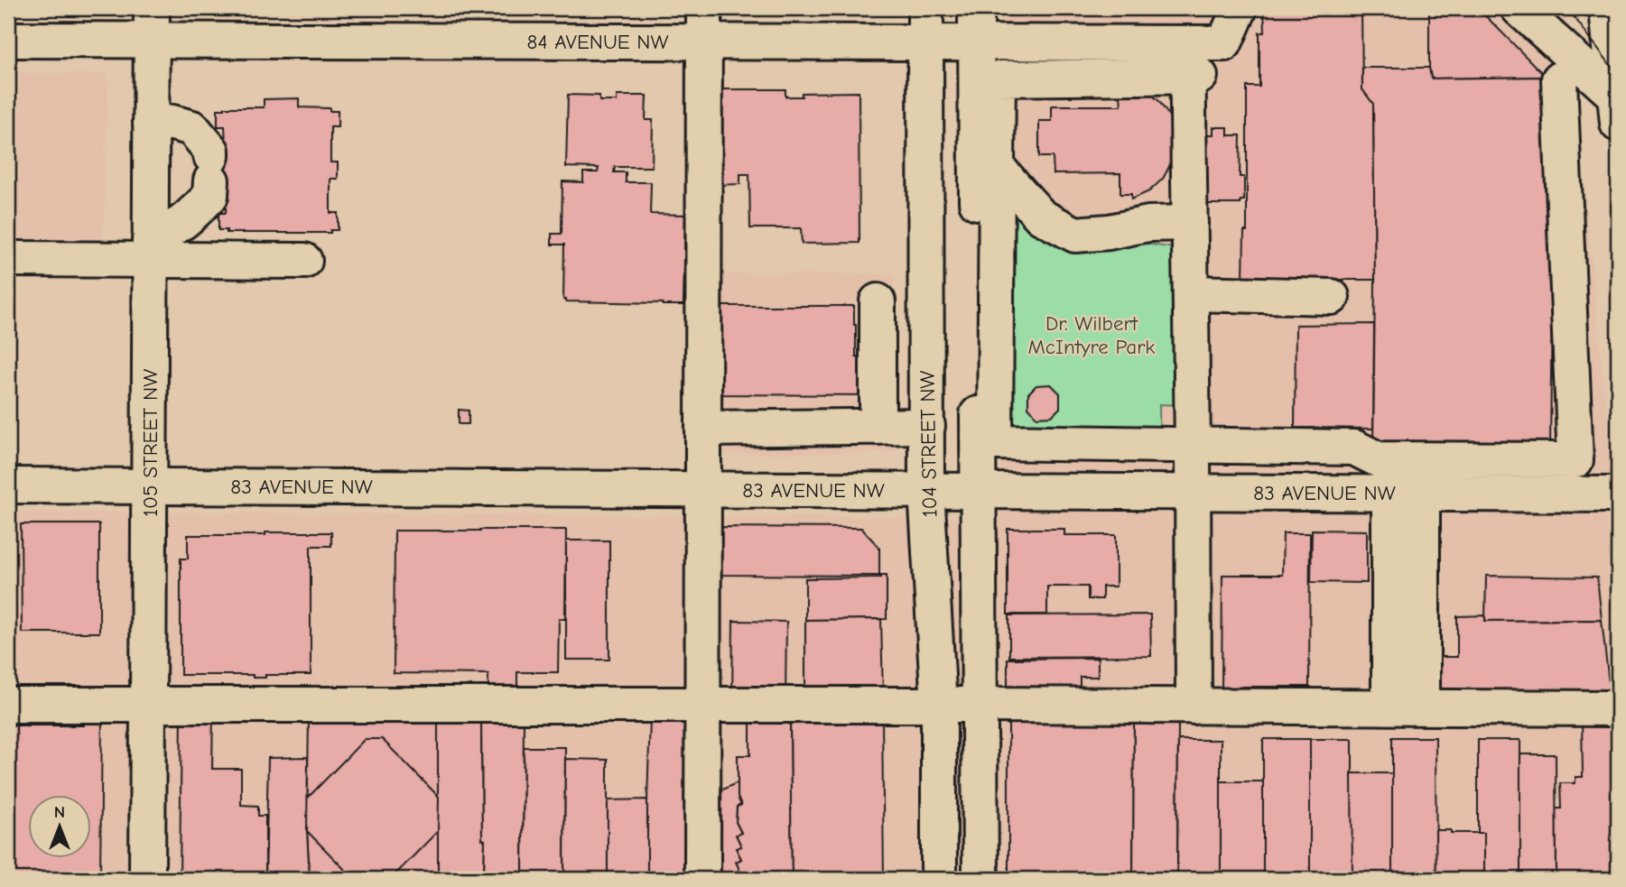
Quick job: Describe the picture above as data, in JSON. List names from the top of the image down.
{
  "streets": {
    "street": [
      "84 AVENUE NW",
      "105 STREET NW",
      "104 STREET NW",
      "83 AVENUE NW"
    ]
  },
  "crossings": [
    ["84 AVENUE NW", "105 STREET NW"],
    ["84 AVENUE NW", "104 STREET NW"],
    ["105 STREET NW", "83 AVENUE NW"],
    ["104 STREET NW", "83 AVENUE NW"]
  ],
  "parks": ["Dr. Wilbert McIntyre Park"],
  "north": "top"
}
